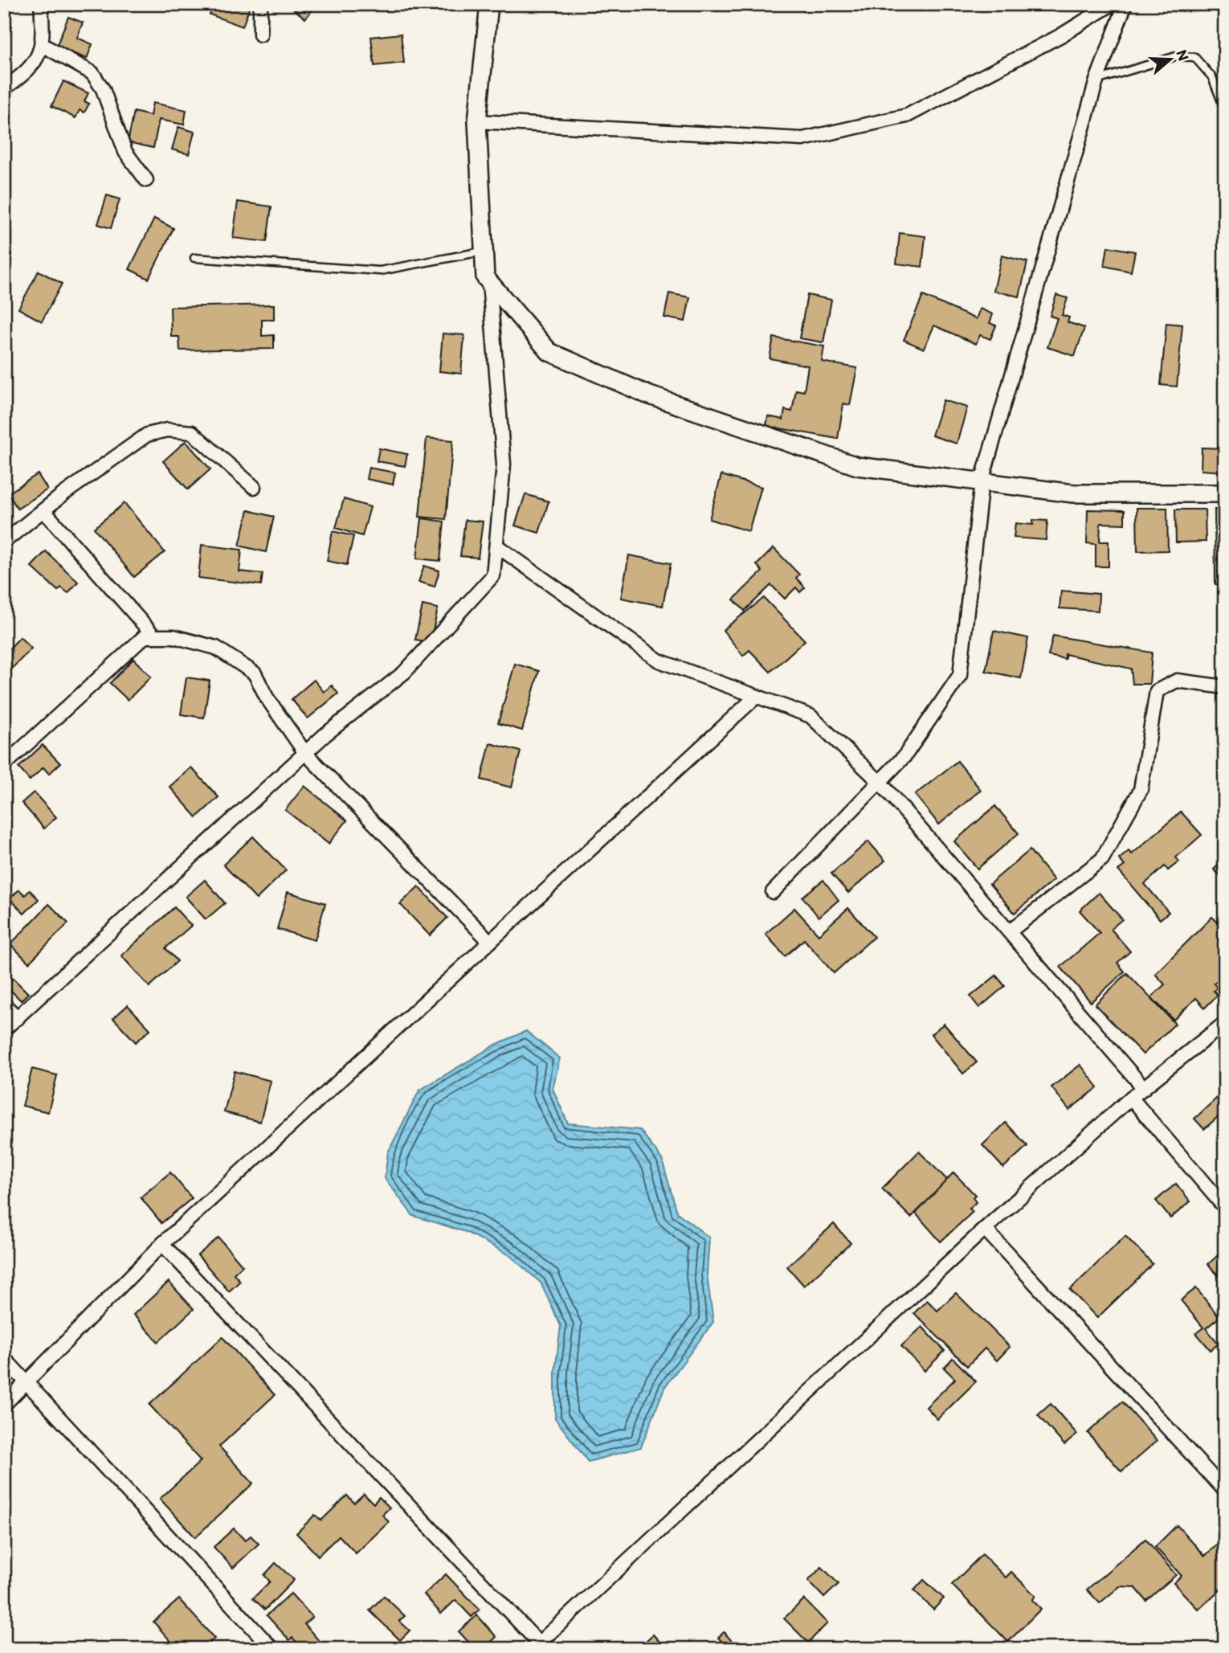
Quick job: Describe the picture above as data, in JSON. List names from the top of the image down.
{
  "north": "right"
}
